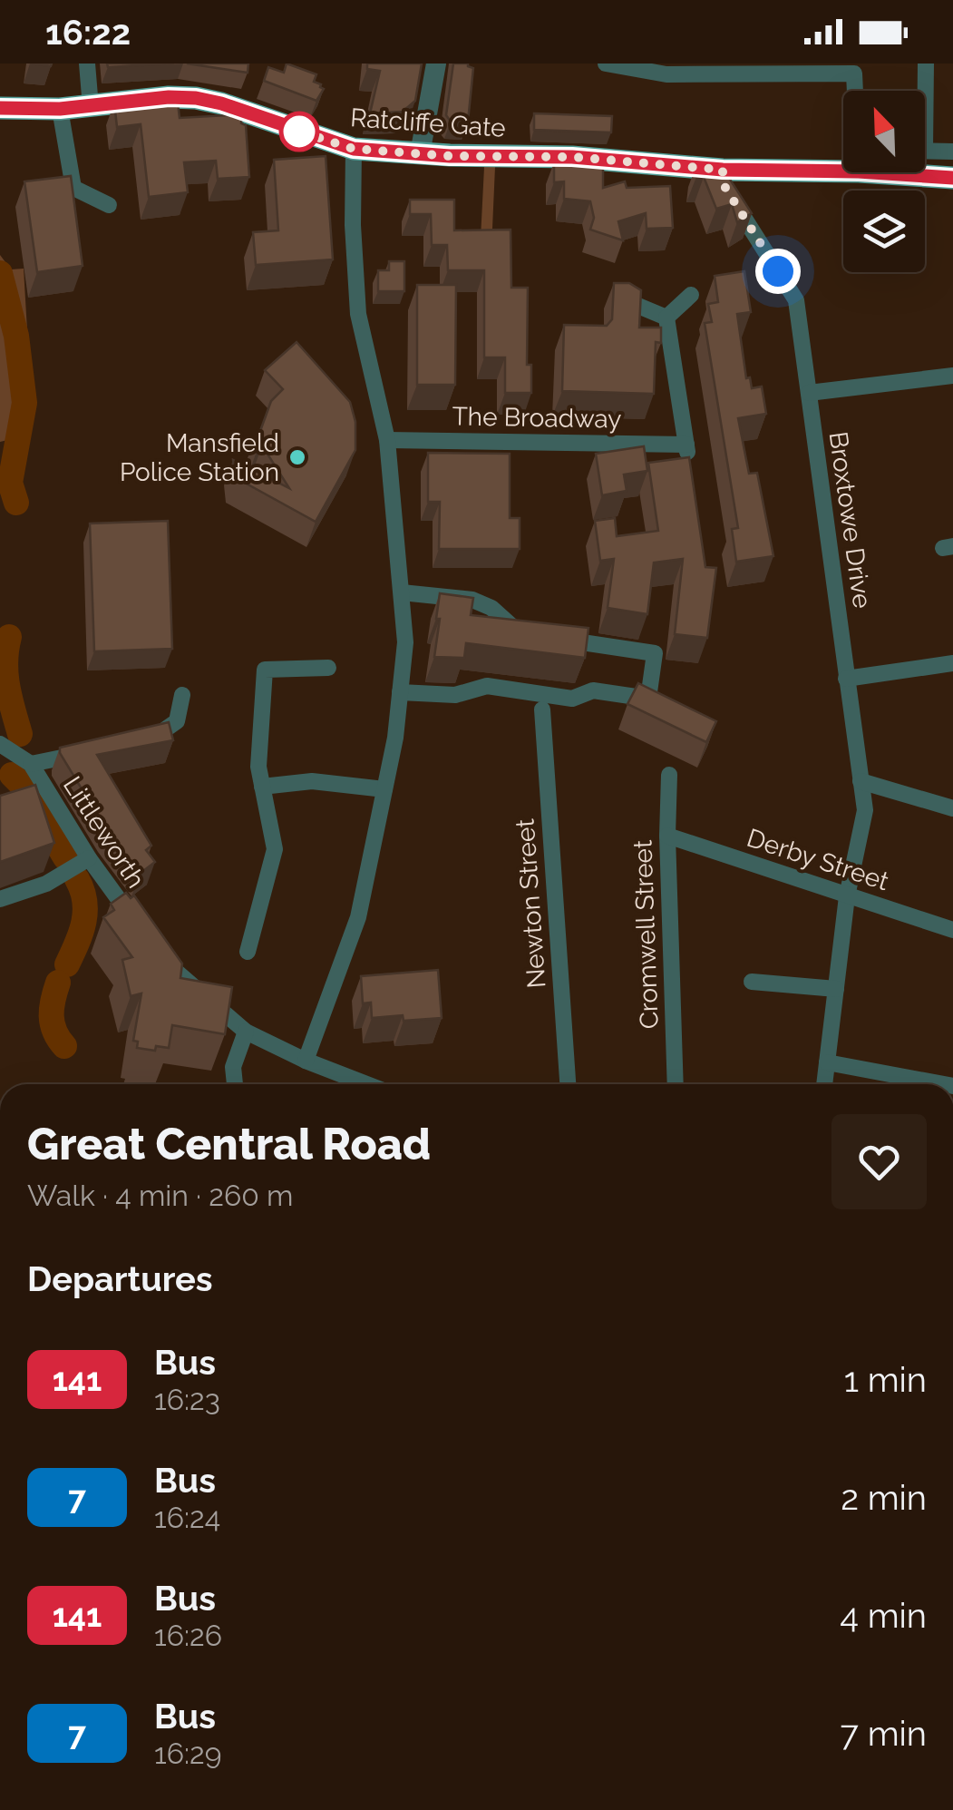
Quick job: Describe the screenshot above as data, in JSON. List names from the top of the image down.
{
  "streets": {
    "main road": ["Ratcliffe Gate"],
    "street": [
      "The Broadway",
      "Broxtowe Drive",
      "Littleworth",
      "Derby Street",
      "Newton Street",
      "Cromwell Street"
    ]
  },
  "crossings": [
    ["Ratcliffe Gate", "Broxtowe Drive"],
    ["Broxtowe Drive", "Derby Street"],
    ["Derby Street", "Cromwell Street"]
  ],
  "places": ["Mansfield Police Station"],
  "lines": ["bus line 141"],
  "north": "top left",
  "page": {
    "status": "16:22",
    "heading": [
      ["Great Central Road", "Walk · 4 min · 260 m"],
      "Departures"
    ],
    "list": [
      {
        "mark": "141",
        "name": "Bus",
        "note": "16:23",
        "value": "1 min"
      },
      {
        "mark": "7",
        "name": "Bus",
        "note": "16:24",
        "value": "2 min"
      },
      {
        "mark": "141",
        "name": "Bus",
        "note": "16:26",
        "value": "4 min"
      },
      {
        "mark": "7",
        "name": "Bus",
        "note": "16:29",
        "value": "7 min"
      }
    ]
  }
}
